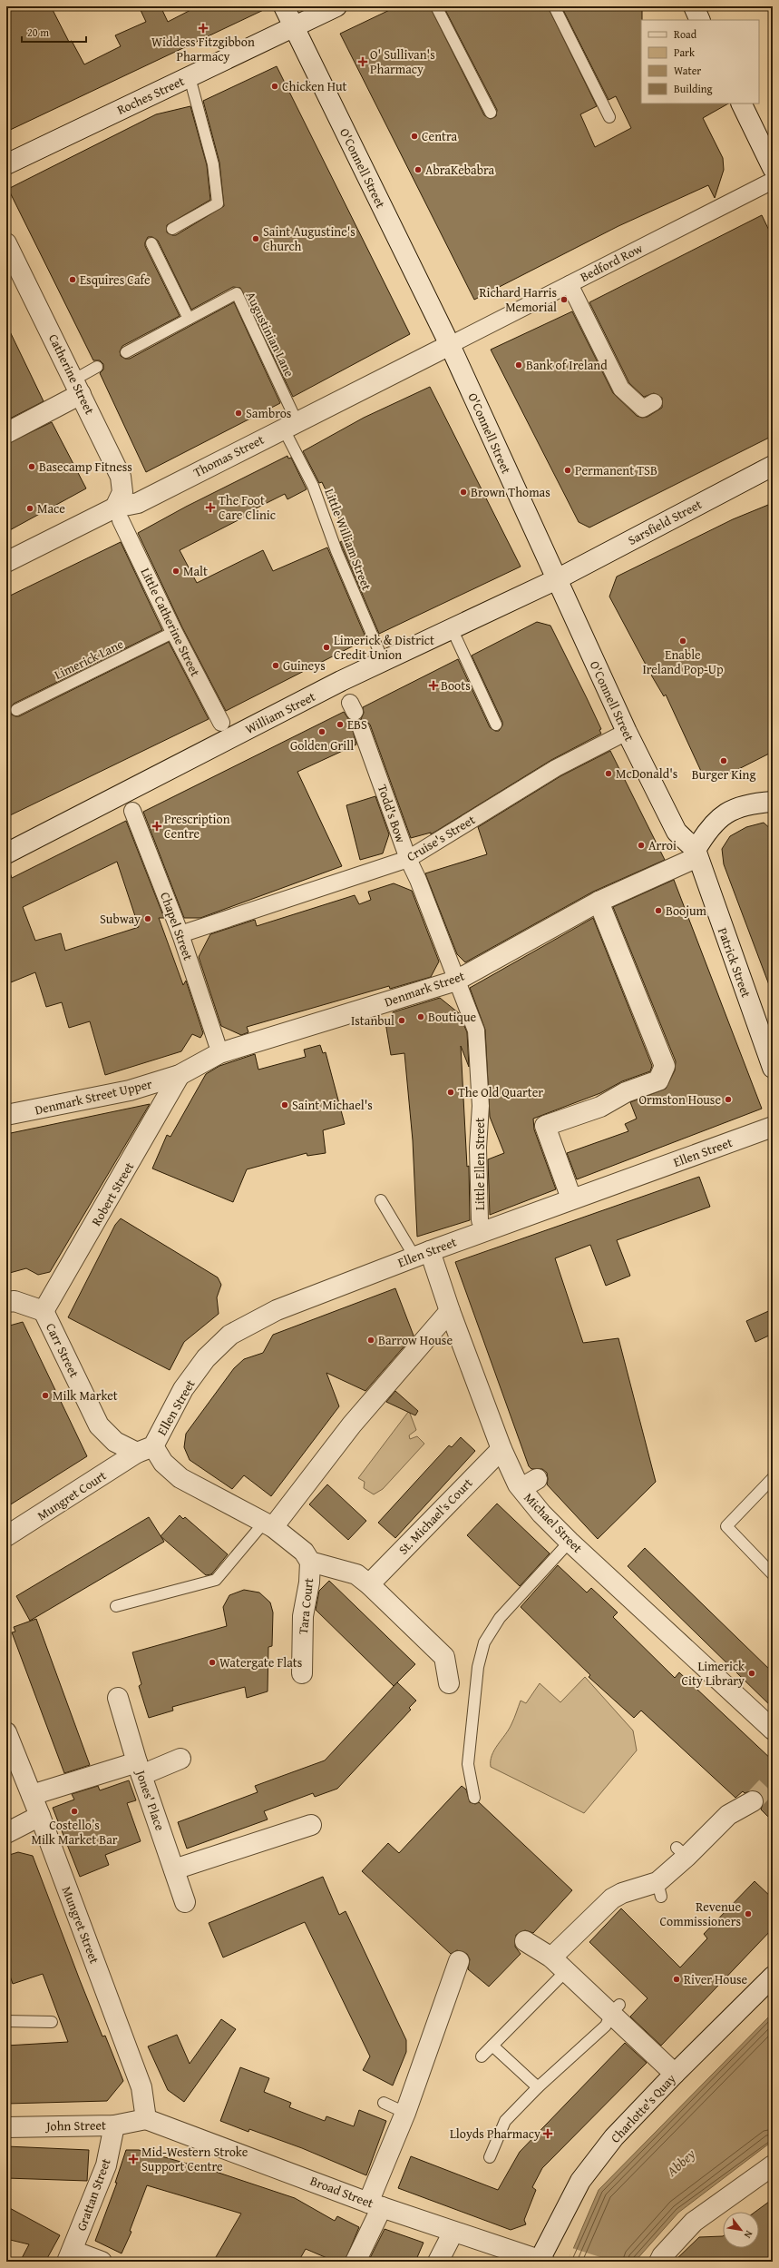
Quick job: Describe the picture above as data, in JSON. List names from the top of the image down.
{
  "streets": {
    "street": [
      "Roches Street",
      "O'Connell Street",
      "Bedford Row",
      "Catherine Street",
      "Thomas Street",
      "Sarsfield Street",
      "Little Catherine Street",
      "William Street",
      "Todd's Bow",
      "Cruise's Street",
      "Chapel Street",
      "Patrick Street",
      "Denmark Street",
      "Denmark Street Upper",
      "Ellen Street",
      "Little Ellen Street",
      "Robert Street",
      "Carr Street",
      "Mungret Court",
      "St. Michael's Court",
      "Michael Street",
      "Tara Court",
      "Jones' Place",
      "Mungret Street",
      "Charlotte's Quay",
      "John Street",
      "Broad Street",
      "Grattan Street"
    ],
    "lane": ["Augustinian Lane", "Little William Street", "Limerick Lane"]
  },
  "crossings": [
    ["Roches Street", "O'Connell Street"],
    ["O'Connell Street", "Bedford Row"],
    ["O'Connell Street", "Thomas Street"],
    ["O'Connell Street", "Sarsfield Street"],
    ["O'Connell Street", "William Street"],
    ["O'Connell Street", "Cruise's Street"],
    ["O'Connell Street", "Patrick Street"],
    ["O'Connell Street", "Denmark Street"],
    ["Bedford Row", "Thomas Street"],
    ["Augustinian Lane", "Thomas Street"],
    ["Augustinian Lane", "Little William Street"],
    ["Catherine Street", "Thomas Street"],
    ["Catherine Street", "Little Catherine Street"],
    ["Thomas Street", "Little William Street"],
    ["Thomas Street", "Little Catherine Street"],
    ["Sarsfield Street", "William Street"],
    ["Little William Street", "William Street"],
    ["Little Catherine Street", "Limerick Lane"],
    ["Todd's Bow", "Cruise's Street"],
    ["Todd's Bow", "Denmark Street"],
    ["Todd's Bow", "Little Ellen Street"],
    ["Cruise's Street", "Chapel Street"],
    ["Patrick Street", "Denmark Street"],
    ["Denmark Street", "Denmark Street Upper"],
    ["Denmark Street", "Little Ellen Street"],
    ["Denmark Street", "Robert Street"],
    ["Denmark Street Upper", "Robert Street"],
    ["Ellen Street", "Carr Street"],
    ["Ellen Street", "Mungret Court"],
    ["Ellen Street", "Michael Street"],
    ["Robert Street", "Carr Street"],
    ["Carr Street", "Mungret Court"],
    ["St. Michael's Court", "Michael Street"],
    ["Jones' Place", "Mungret Street"],
    ["Mungret Street", "John Street"],
    ["Mungret Street", "Broad Street"],
    ["Charlotte's Quay", "Broad Street"],
    ["John Street", "Broad Street"],
    ["John Street", "Grattan Street"]
  ],
  "water": ["Abbey"],
  "places": {
    "health": [
      "Widdess Fitzgibbon Pharmacy",
      "O' Sullivan's Pharmacy",
      "The Foot Care Clinic",
      "Boots",
      "Prescription Centre",
      "Lloyds Pharmacy",
      "Mid-Western Stroke Support Centre"
    ],
    "other": [
      "Chicken Hut",
      "Centra",
      "AbraKebabra",
      "Saint Augustine's Church",
      "Esquires Cafe",
      "Richard Harris Memorial",
      "Bank of Ireland",
      "Sambros",
      "Basecamp Fitness",
      "Permanent TSB",
      "Brown Thomas",
      "Mace",
      "Malt",
      "Enable Ireland Pop-Up",
      "Limerick & District Credit Union",
      "Guineys",
      "EBS",
      "Golden Grill",
      "Burger King",
      "McDonald's",
      "Arroi",
      "Boojum",
      "Subway",
      "Boutique",
      "Istanbul",
      "The Old Quarter",
      "Ormston House",
      "Saint Michael's",
      "Barrow House",
      "Milk Market",
      "Watergate Flats",
      "Limerick City Library",
      "Costello’s Milk Market Bar",
      "Revenue Commissioners",
      "River House"
    ]
  },
  "legend": [
    "Road",
    "Park",
    "Water",
    "Building"
  ],
  "scale_bar": "20 m",
  "north": "bottom right"
}
